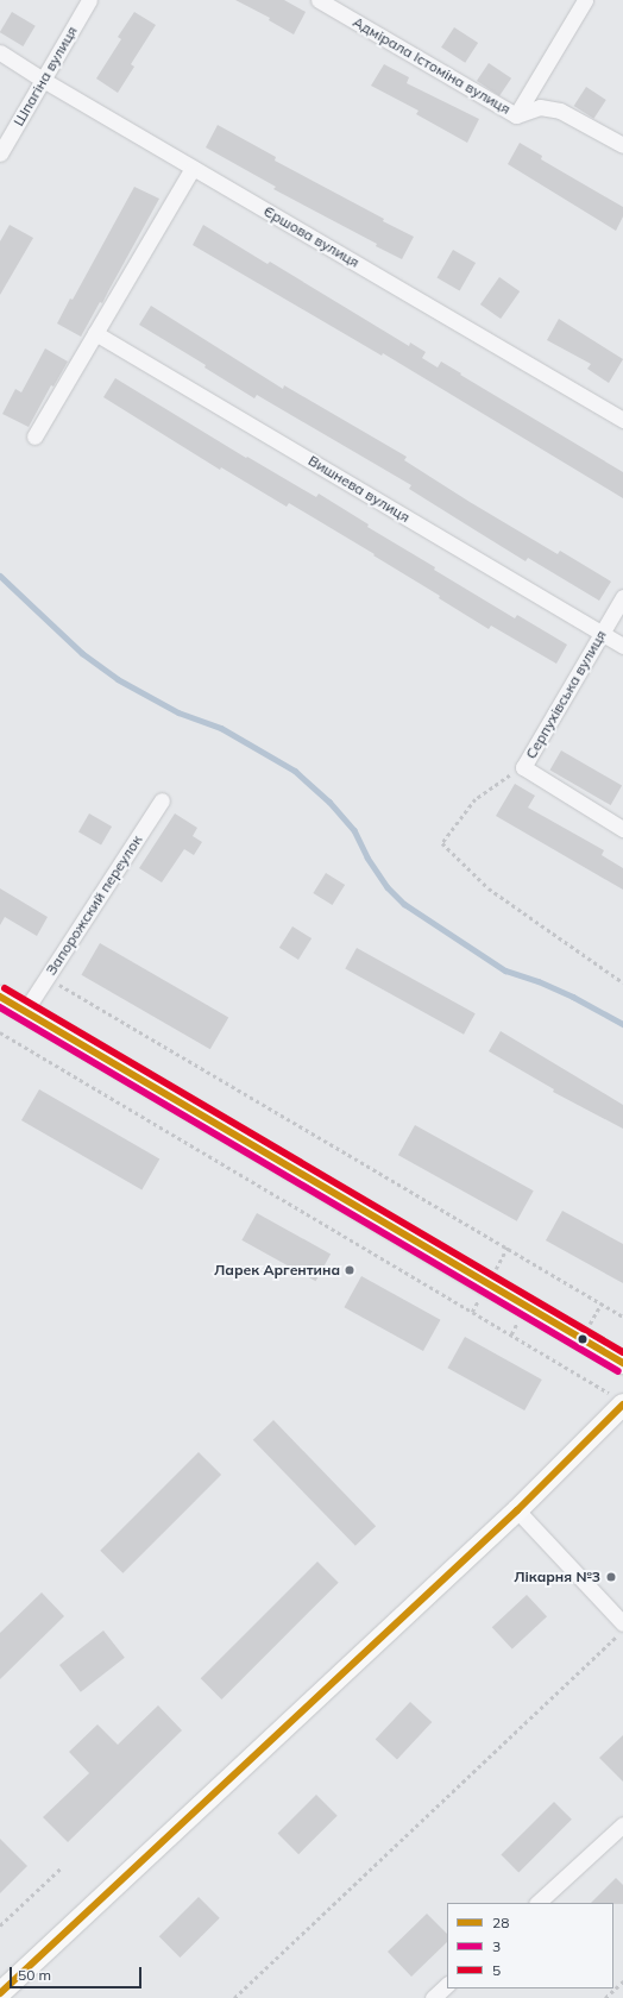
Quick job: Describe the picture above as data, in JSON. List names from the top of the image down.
{
  "streets": {
    "street": [
      "Адмірала Істоміна вулиця",
      "Шпагіна вулиця",
      "Єршова вулиця",
      "Вишнева вулиця",
      "Серпухівська вулиця",
      "Запорожский переулок"
    ]
  },
  "crossings": [
    ["Шпагіна вулиця", "Єршова вулиця"],
    ["Вишнева вулиця", "Серпухівська вулиця"]
  ],
  "places": ["Ларек Аргентина", "Лікарня №3"],
  "lines": ["transit line 5", "transit line 28", "transit line 3"],
  "legend": ["28", "3", "5"],
  "scale_bar": "50 m"
}
